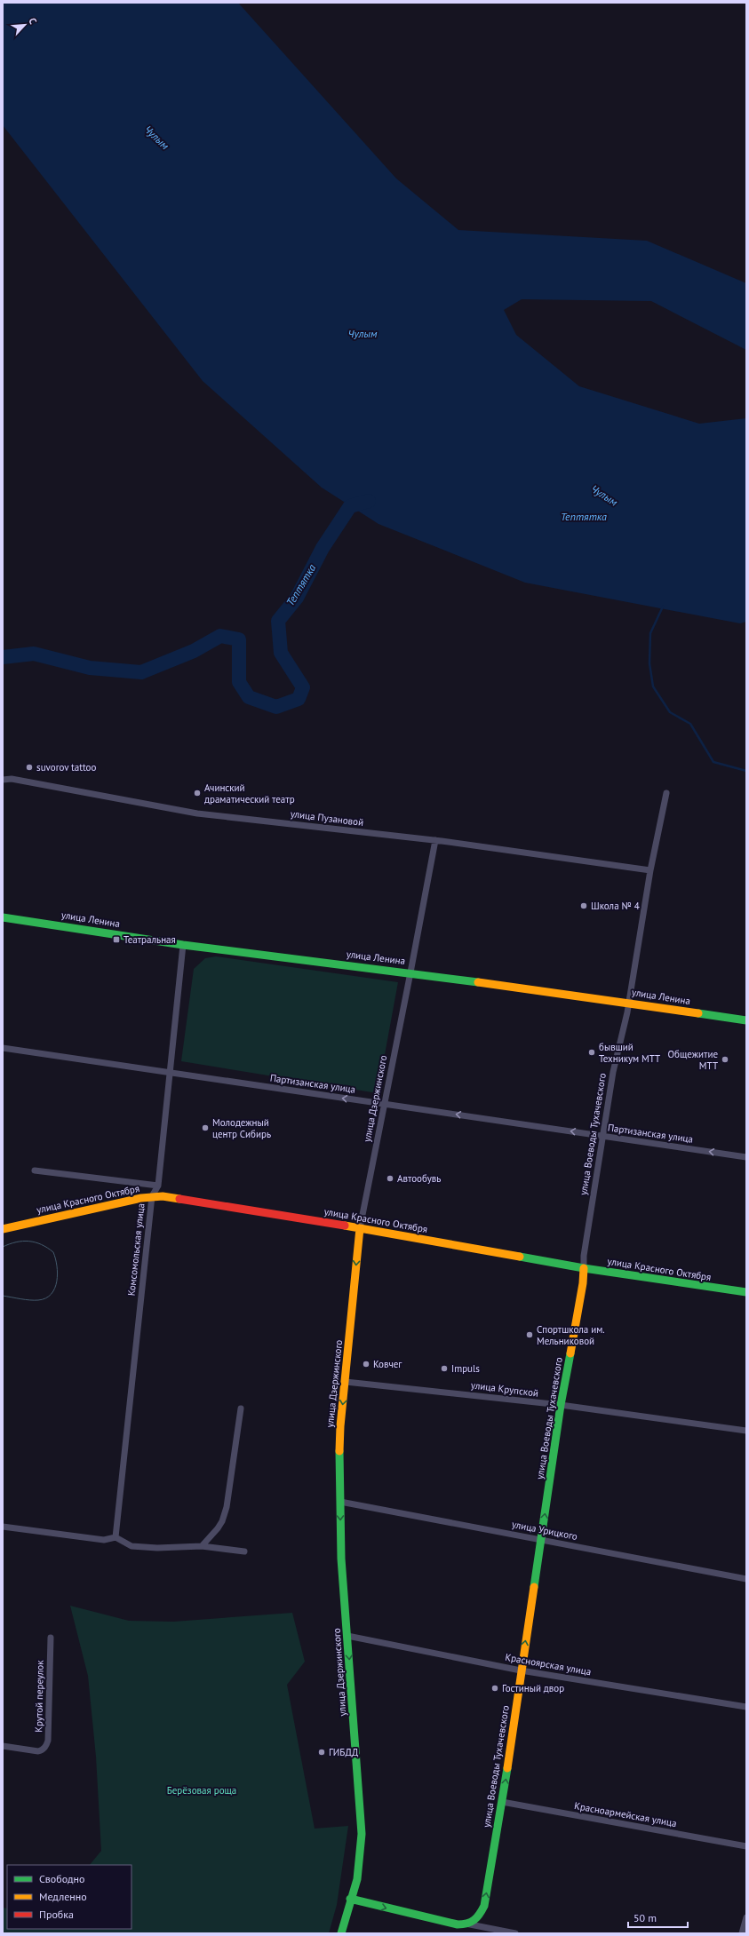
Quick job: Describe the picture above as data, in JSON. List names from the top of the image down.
{
  "streets": {
    "main road": [
      "улица Ленина",
      "улица Дзержинского",
      "улица Воеводы Тухачевского",
      "улица Красного Октября"
    ],
    "street": [
      "улица Пузановой",
      "Партизанская улица",
      "Комсомольская улица",
      "улица Крупской",
      "улица Урицкого",
      "Красноярская улица",
      "Крутой переулок",
      "Красноармейская улица"
    ]
  },
  "crossings": [
    ["улица Пузановой", "улица Дзержинского"],
    ["улица Пузановой", "улица Воеводы Тухачевского"],
    ["улица Ленина", "улица Дзержинского"],
    ["улица Ленина", "улица Воеводы Тухачевского"],
    ["улица Ленина", "Комсомольская улица"],
    ["Партизанская улица", "улица Дзержинского"],
    ["Партизанская улица", "улица Воеводы Тухачевского"],
    ["Партизанская улица", "Комсомольская улица"],
    ["улица Дзержинского", "улица Красного Октября"],
    ["улица Дзержинского", "улица Крупской"],
    ["улица Дзержинского", "улица Урицкого"],
    ["улица Дзержинского", "Красноярская улица"],
    ["улица Воеводы Тухачевского", "улица Красного Октября"],
    ["улица Воеводы Тухачевского", "улица Крупской"],
    ["улица Воеводы Тухачевского", "улица Урицкого"],
    ["улица Воеводы Тухачевского", "Красноярская улица"],
    ["улица Воеводы Тухачевского", "Красноармейская улица"],
    ["улица Красного Октября", "Комсомольская улица"]
  ],
  "one_way": ["Партизанская улица", "улица Дзержинского", "улица Воеводы Тухачевского"],
  "water": ["Чулым", "Тептятка"],
  "parks": ["Берёзовая роща"],
  "places": {
    "other": [
      "suvorov tattoo",
      "Ачинский драматический театр",
      "Школа № 4",
      "бывший Техникум МТТ",
      "Общежитие МТТ",
      "Молодежный центр Сибирь",
      "Автообувь",
      "Спортшкола им. Мельниковой",
      "Ковчег",
      "Impuls",
      "Гостиный двор",
      "ГИБДД"
    ],
    "transit": ["Театральная"]
  },
  "legend": ["Свободно", "Медленно", "Пробка"],
  "scale_bar": "50 m",
  "north": "top right"
}
